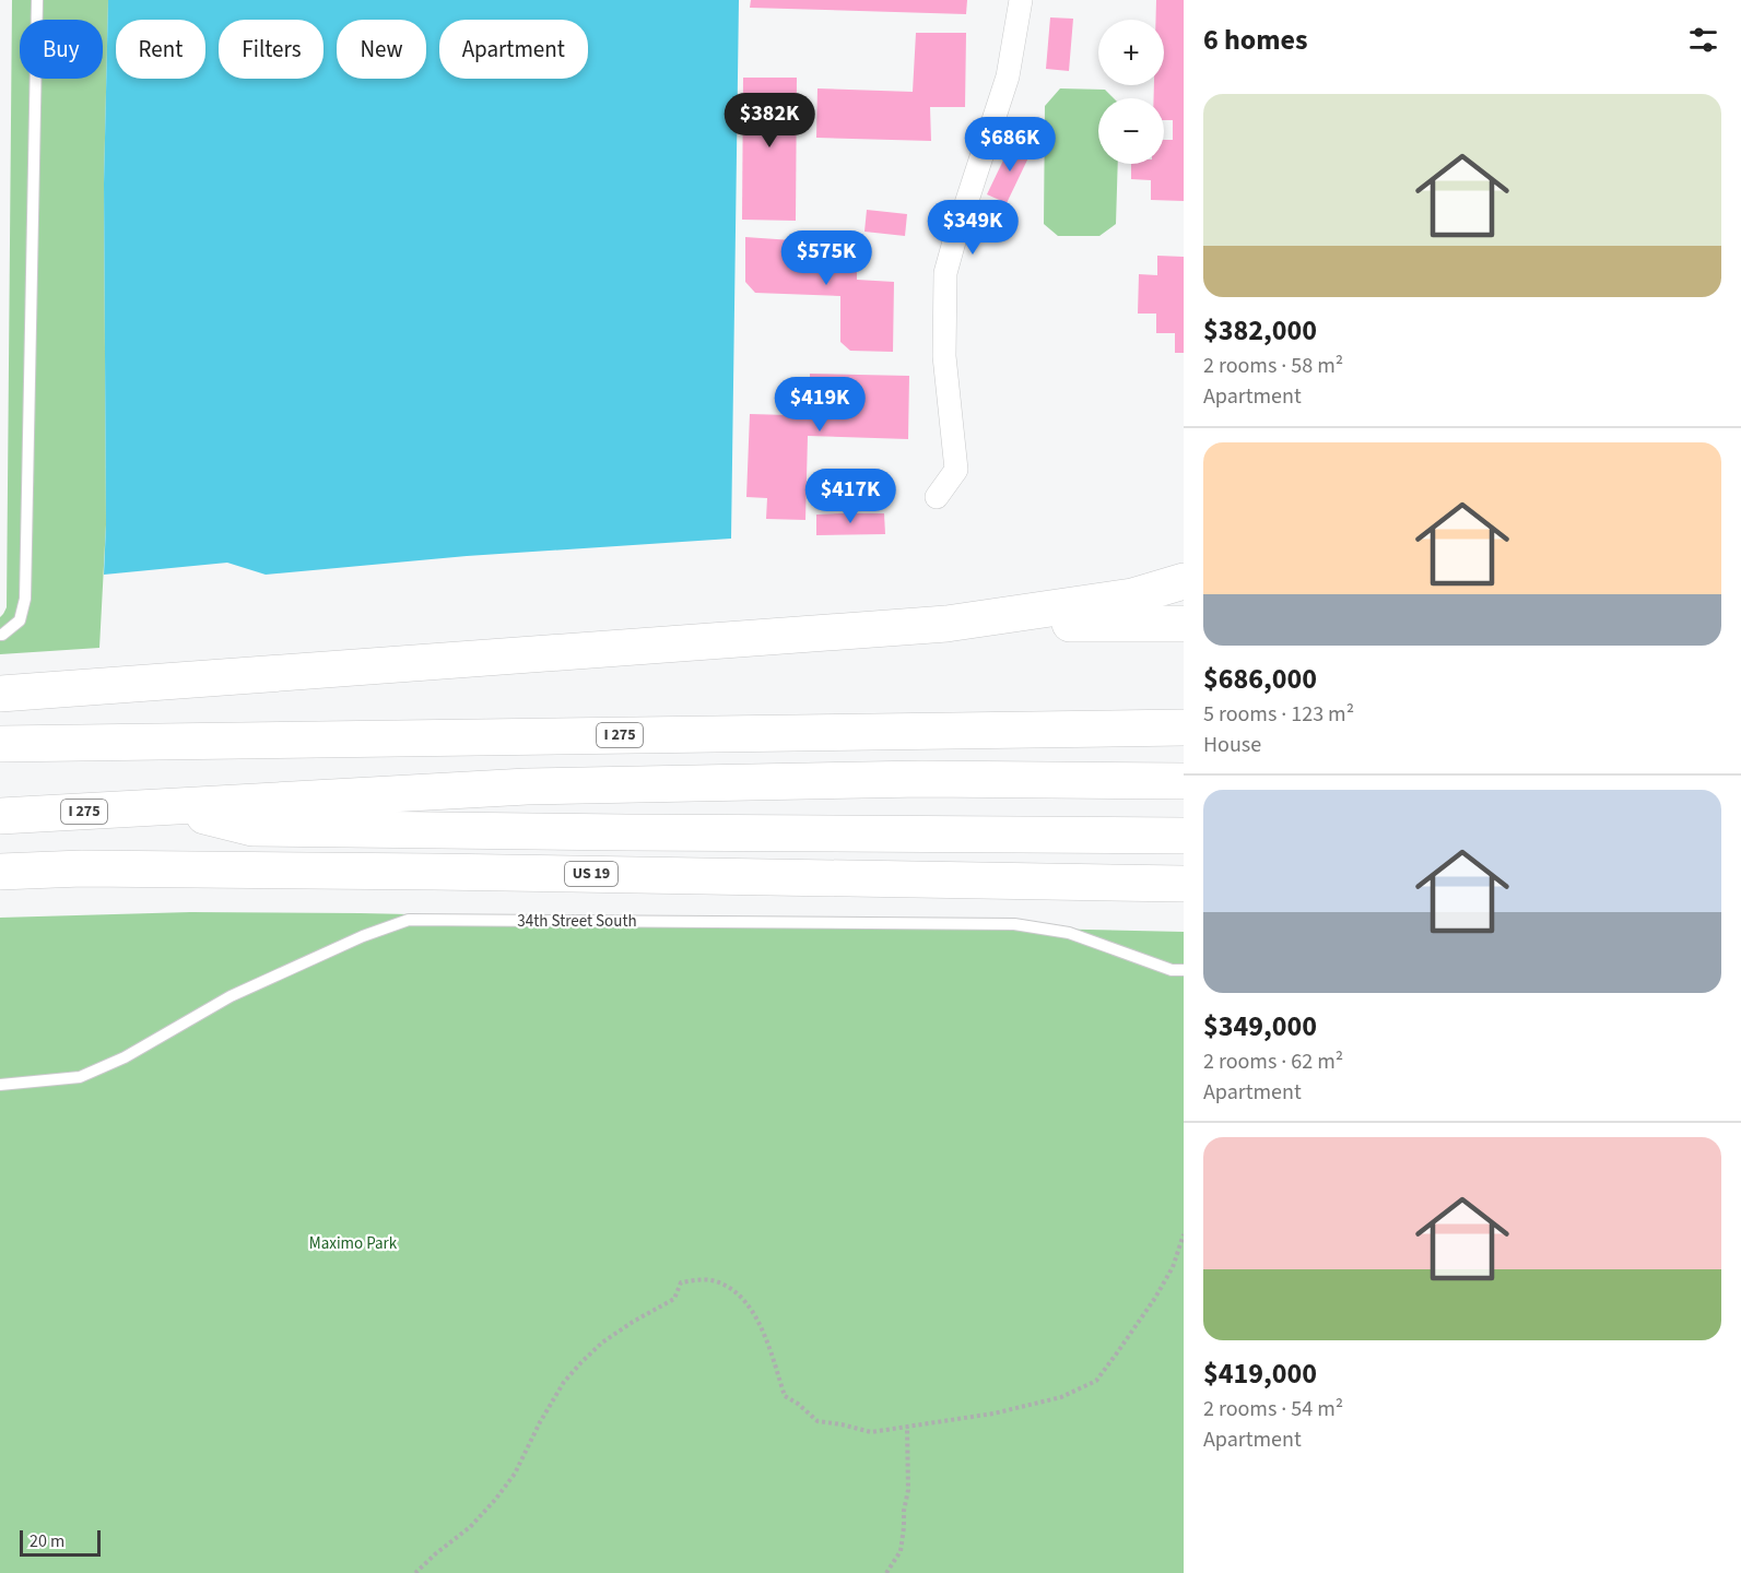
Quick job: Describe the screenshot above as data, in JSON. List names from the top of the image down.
{
  "streets": {
    "highway": ["I 275", "US 19"],
    "lane": ["34th Street South"]
  },
  "parks": ["Maximo Park"],
  "scale_bar": "20 m",
  "page": {
    "heading": "6 homes",
    "map_buttons": ["+", "−"],
    "chip": [
      "Buy",
      "Rent",
      "Filters",
      "New",
      "Apartment"
    ],
    "list": [
      {
        "name": "$382,000",
        "note": "2 rooms · 58 m² · Apartment"
      },
      {
        "name": "$686,000",
        "note": "5 rooms · 123 m² · House"
      },
      {
        "name": "$349,000",
        "note": "2 rooms · 62 m² · Apartment"
      },
      {
        "name": "$419,000",
        "note": "2 rooms · 54 m² · Apartment"
      }
    ],
    "price": [
      "$382K",
      "$686K",
      "$349K",
      "$575K",
      "$419K",
      "$417K"
    ],
    "scale": "20 m"
  }
}
